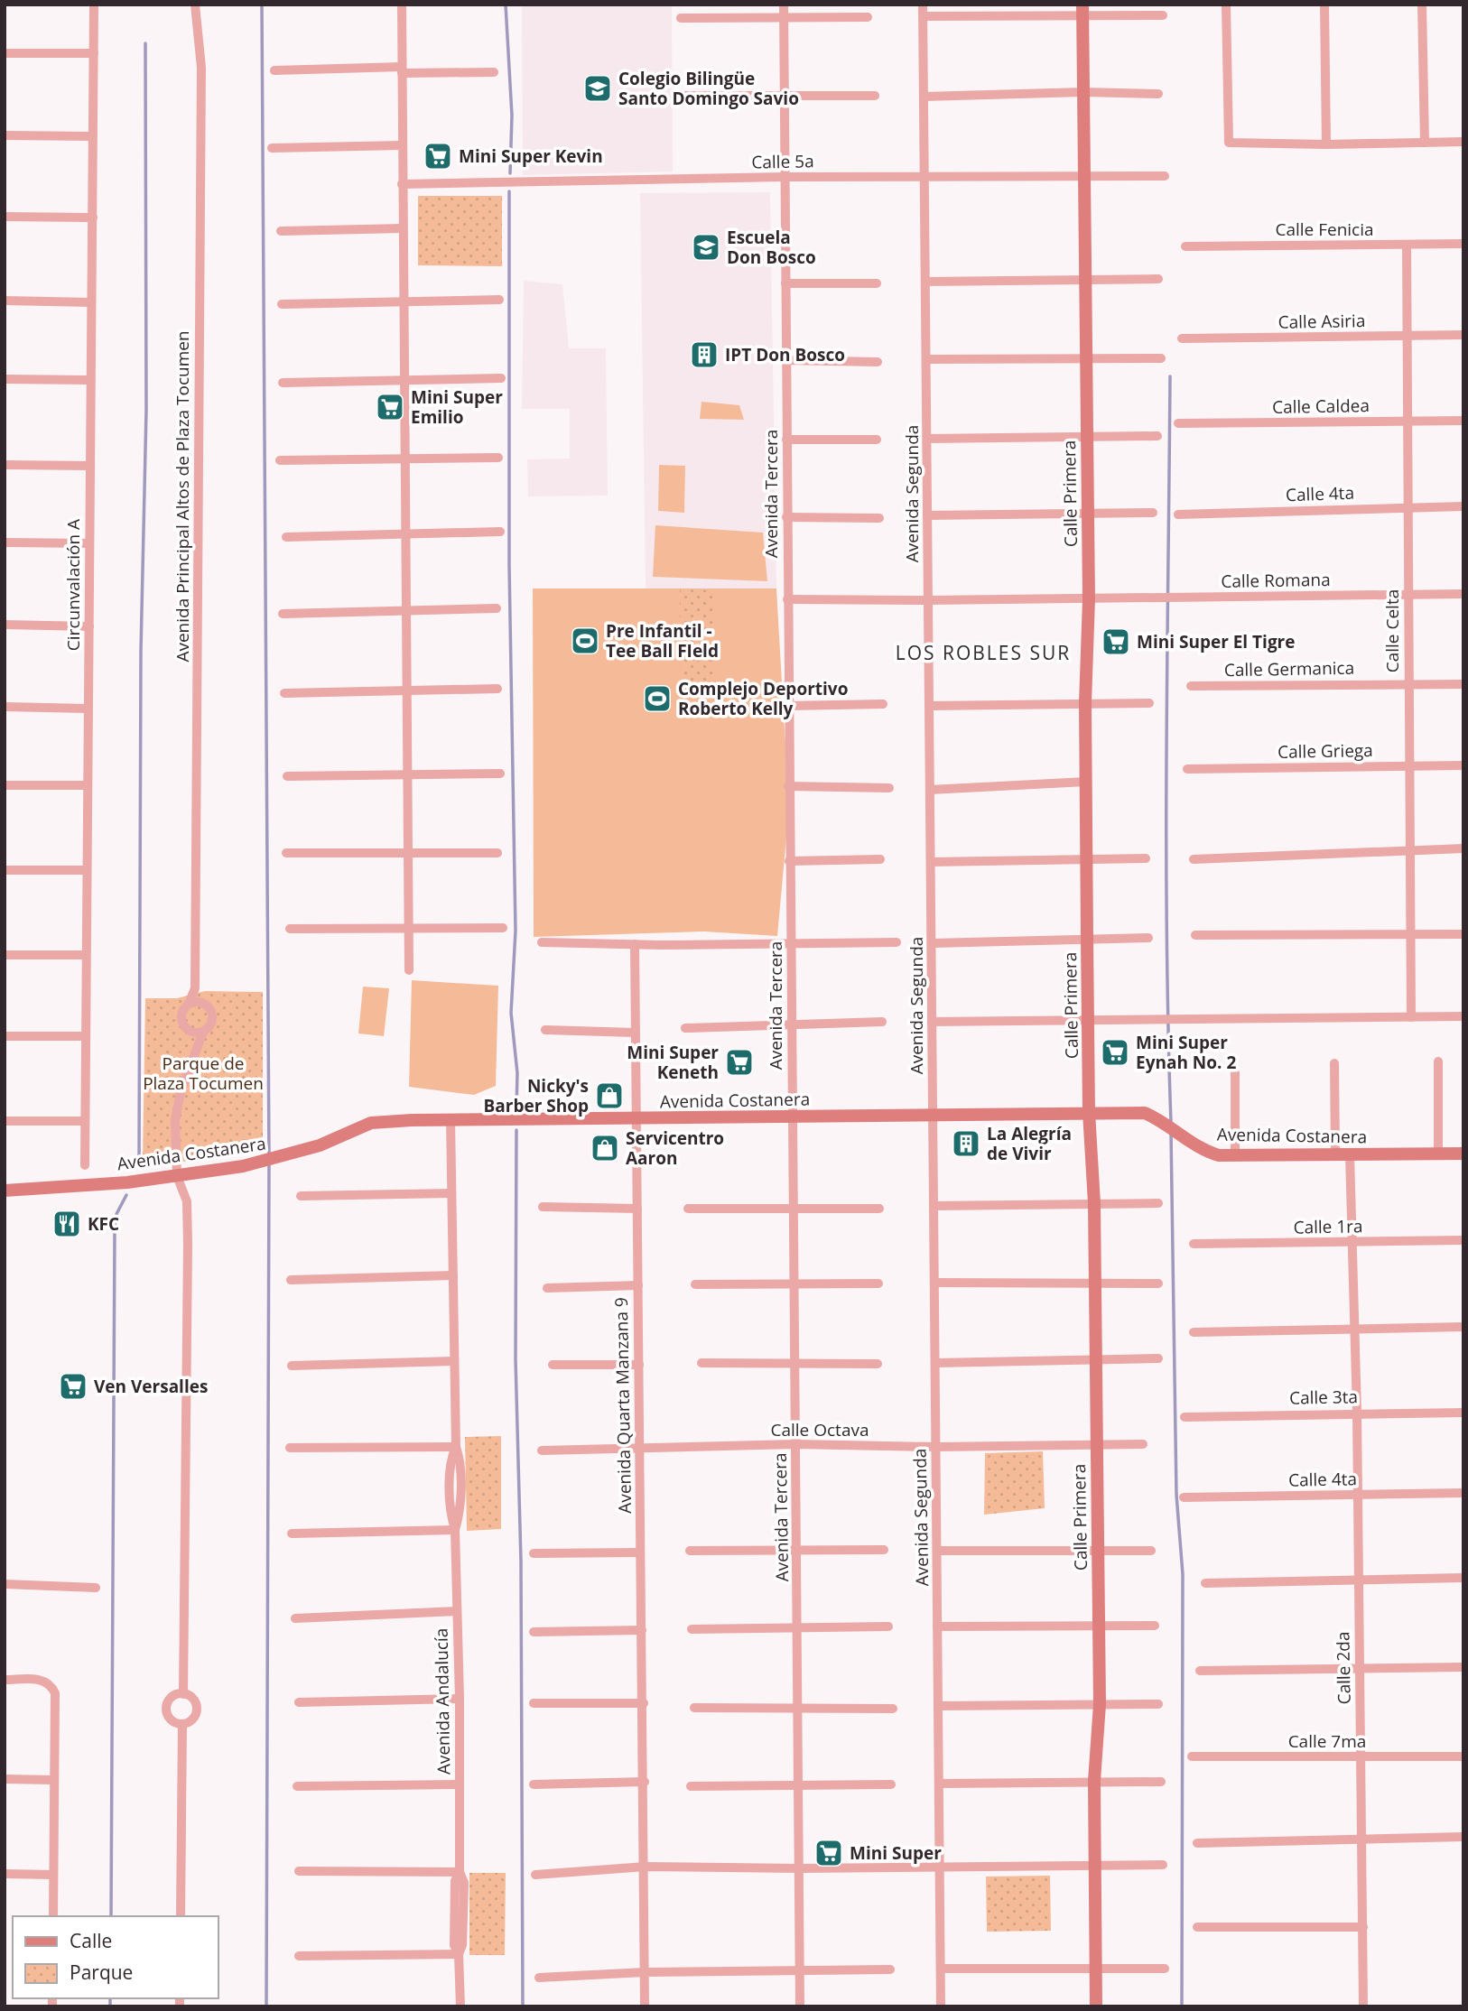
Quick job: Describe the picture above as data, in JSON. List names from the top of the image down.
{
  "streets": {
    "street": [
      "Calle 5a",
      "Calle Fenicia",
      "Calle Asiria",
      "Calle Caldea",
      "Avenida Tercera",
      "Avenida Segunda",
      "Calle Primera",
      "Calle 4ta",
      "Avenida Principal Altos de Plaza Tocumen",
      "Calle Romana",
      "Circunvalación A",
      "Calle Celta",
      "Calle Germanica",
      "Calle Griega",
      "Avenida Costanera",
      "Calle 1ra",
      "Calle 3ta",
      "Avenida Quarta Manzana 9",
      "Calle Octava",
      "Calle 2da",
      "Avenida Andalucía",
      "Calle 7ma"
    ]
  },
  "crossings": [
    ["Calle 5a", "Avenida Tercera"],
    ["Calle 5a", "Avenida Segunda"],
    ["Calle 5a", "Calle Primera"],
    ["Calle Fenicia", "Calle Celta"],
    ["Calle Asiria", "Calle Celta"],
    ["Calle Caldea", "Calle Celta"],
    ["Avenida Tercera", "Calle Romana"],
    ["Avenida Tercera", "Avenida Costanera"],
    ["Avenida Tercera", "Calle Octava"],
    ["Avenida Segunda", "Calle Romana"],
    ["Avenida Segunda", "Avenida Costanera"],
    ["Avenida Segunda", "Calle Octava"],
    ["Calle Primera", "Calle Romana"],
    ["Calle Primera", "Avenida Costanera"],
    ["Calle Primera", "Calle Octava"],
    ["Calle 4ta", "Calle Celta"],
    ["Calle 4ta", "Calle 2da"],
    ["Calle Romana", "Calle Celta"],
    ["Calle Celta", "Calle Germanica"],
    ["Calle Celta", "Calle Griega"],
    ["Avenida Costanera", "Avenida Quarta Manzana 9"],
    ["Avenida Costanera", "Calle 2da"],
    ["Avenida Costanera", "Avenida Andalucía"],
    ["Calle 1ra", "Calle 2da"],
    ["Calle 3ta", "Calle 2da"],
    ["Avenida Quarta Manzana 9", "Calle Octava"],
    ["Calle 2da", "Calle 7ma"]
  ],
  "districts": ["LOS ROBLES SUR"],
  "parks": ["Parque de Plaza Tocumen"],
  "places": {
    "school or university": ["Colegio Bilingüe Santo Domingo Savio", "Escuela Don Bosco"],
    "supermarket": [
      "Mini Super Kevin",
      "Mini Super Emilio",
      "Mini Super El Tigre",
      "Mini Super Eynah No. 2",
      "Mini Super Keneth",
      "Ven Versalles",
      "Mini Super"
    ],
    "building": ["IPT Don Bosco", "La Alegría de Vivir"],
    "sports": ["Pre Infantil - Tee Ball FIeld", "Complejo Deportivo Roberto Kelly"],
    "shop": ["Nicky's Barber Shop", "Servicentro Aaron"],
    "restaurant": ["KFC"]
  },
  "legend": ["Calle", "Parque"]
}
